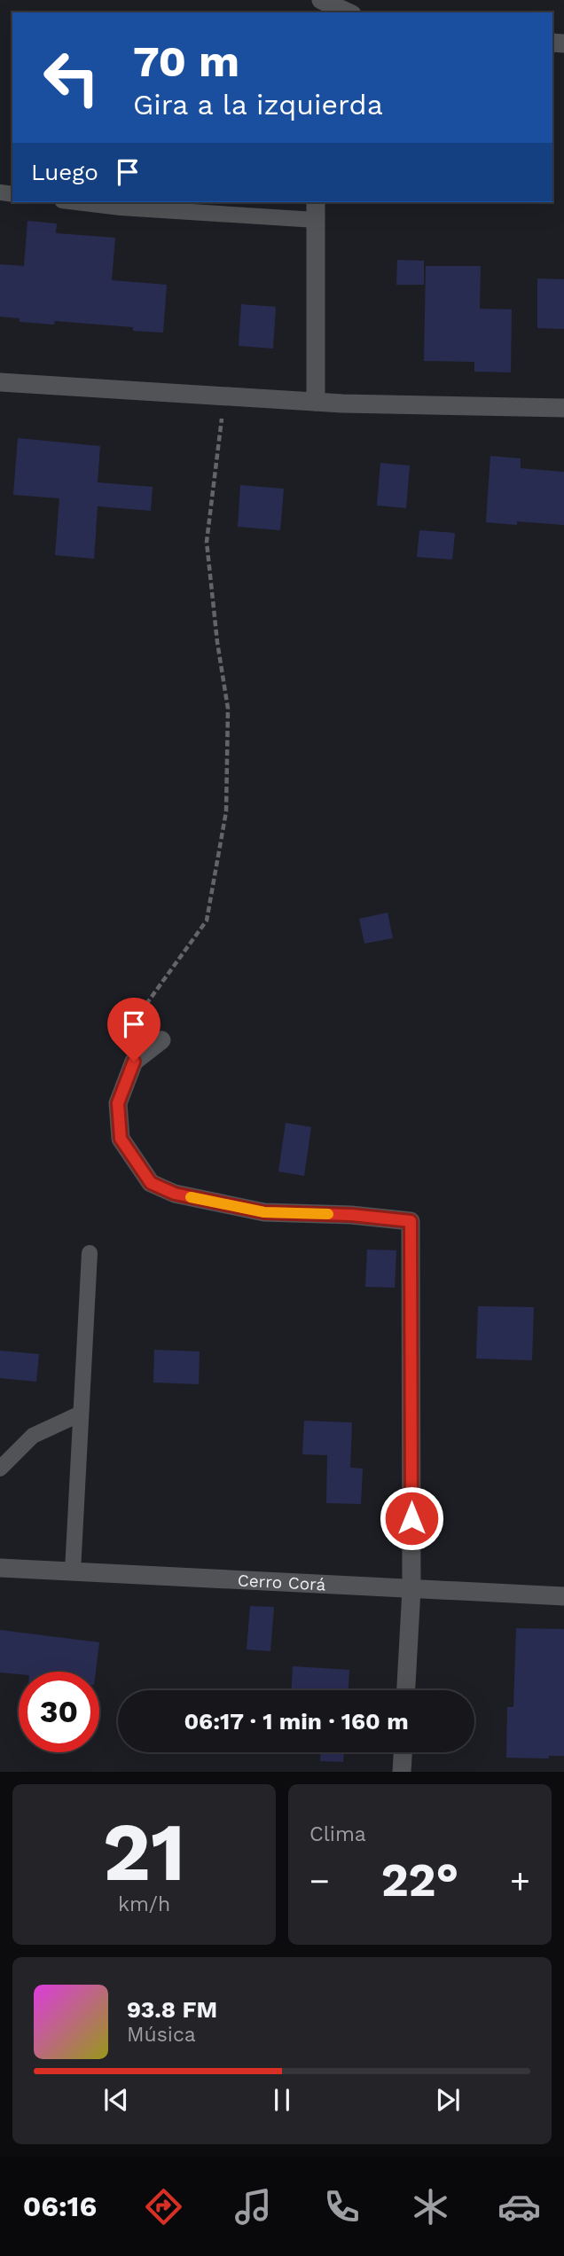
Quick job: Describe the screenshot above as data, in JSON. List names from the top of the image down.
{
  "streets": {
    "street": ["Cerro Corá"]
  },
  "page": {
    "turn": ["70 m", "Gira a la izquierda"],
    "then": "Luego",
    "limit": "30",
    "trip": "06:17 · 1 min · 160 m",
    "tile": [
      ["21", "km/h"],
      "Clima"
    ],
    "heat": ["−", "22°", "+"],
    "song": ["93.8 FM", "Música"],
    "tabs": "06:16"
  }
}
